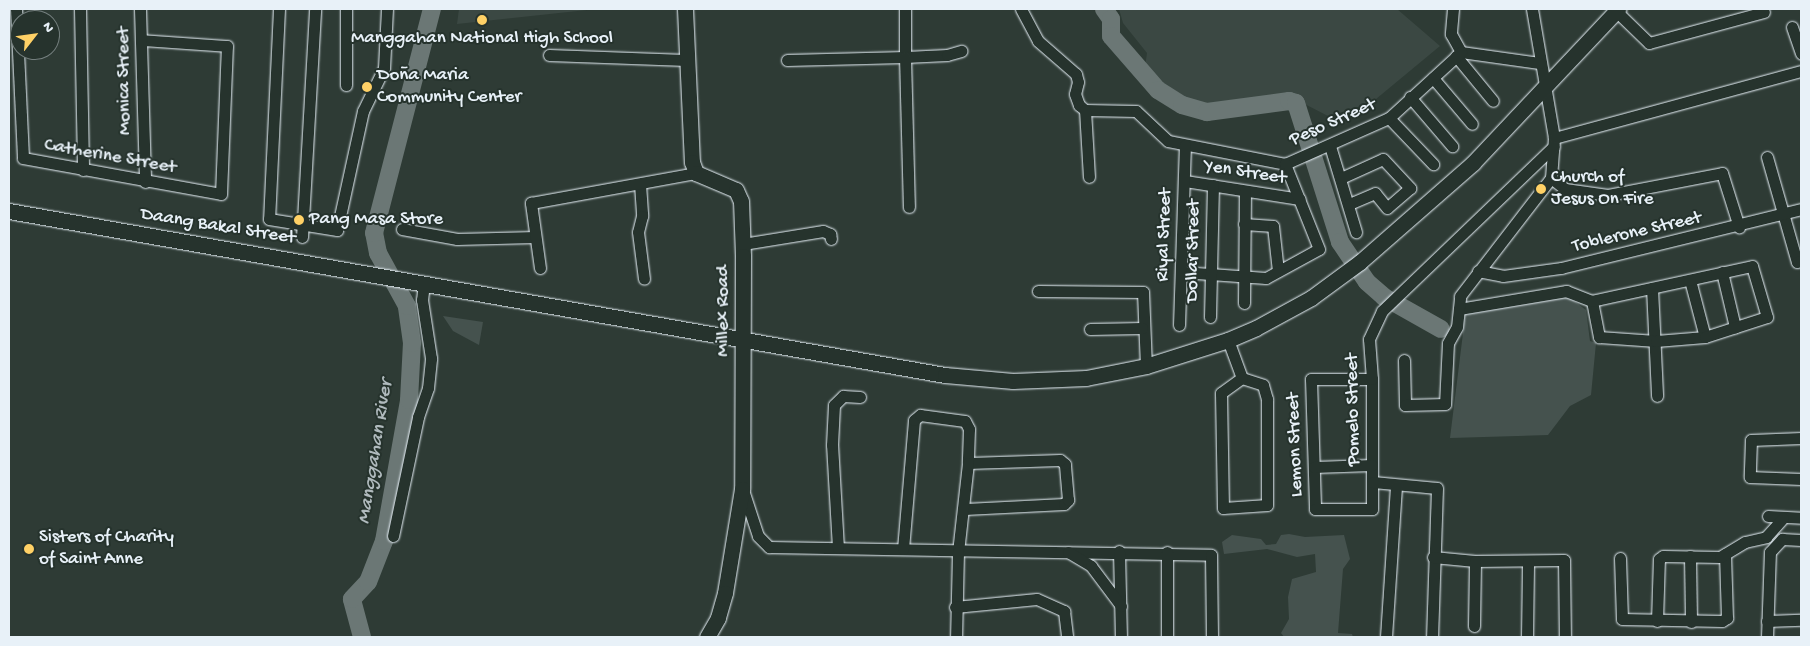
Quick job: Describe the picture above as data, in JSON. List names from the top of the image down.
{
  "streets": {
    "street": [
      "Monica Street",
      "Peso Street",
      "Catherine Street",
      "Yen Street",
      "Daang Bakal Street",
      "Toblerone Street",
      "Riyal Street",
      "Dollar Street",
      "Millex Road",
      "Pomelo Street",
      "Lemon Street"
    ]
  },
  "crossings": [
    ["Monica Street", "Catherine Street"],
    ["Yen Street", "Riyal Street"],
    ["Yen Street", "Dollar Street"],
    ["Daang Bakal Street", "Millex Road"],
    ["Pomelo Street", "Lemon Street"]
  ],
  "water": ["Manggahan River"],
  "places": [
    "Manggahan National High School",
    "Doña Maria Community Center",
    "Church of Jesus On Fire",
    "Pang Masa Store",
    "Sisters of Charity of Saint Anne"
  ],
  "north": "top right"
}
